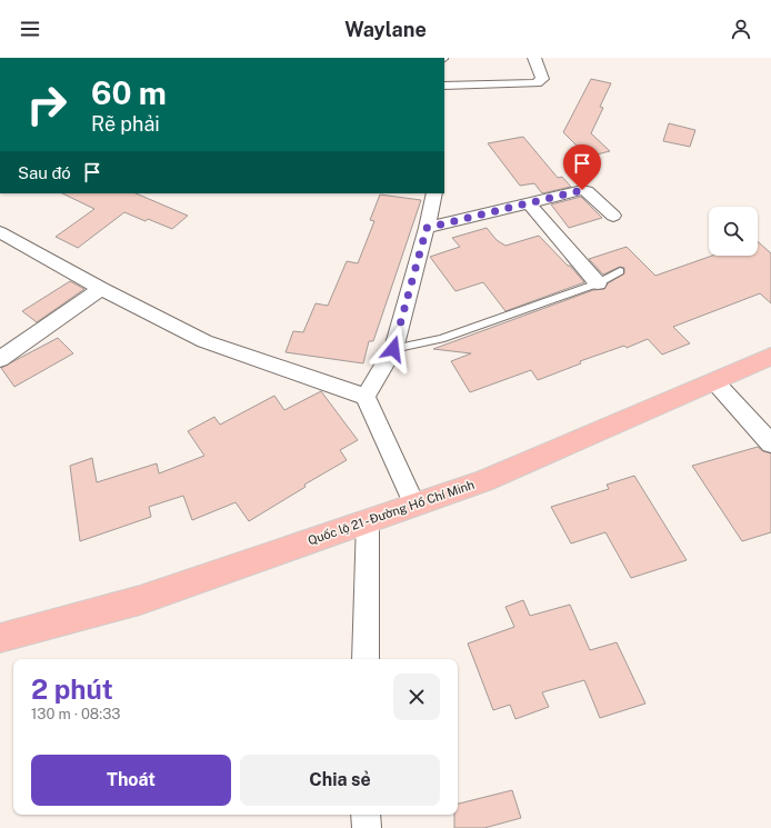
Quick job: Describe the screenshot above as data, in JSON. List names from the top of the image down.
{
  "streets": {
    "highway": ["Quốc lộ 21 - Đường Hồ Chí Minh"]
  },
  "page": {
    "header": "Waylane",
    "turn": ["60 m", "Rẽ phải"],
    "then": "Sau đó",
    "heading": ["2 phút", "130 m · 08:33"],
    "buttons": ["Thoát", "Chia sẻ"]
  }
}
